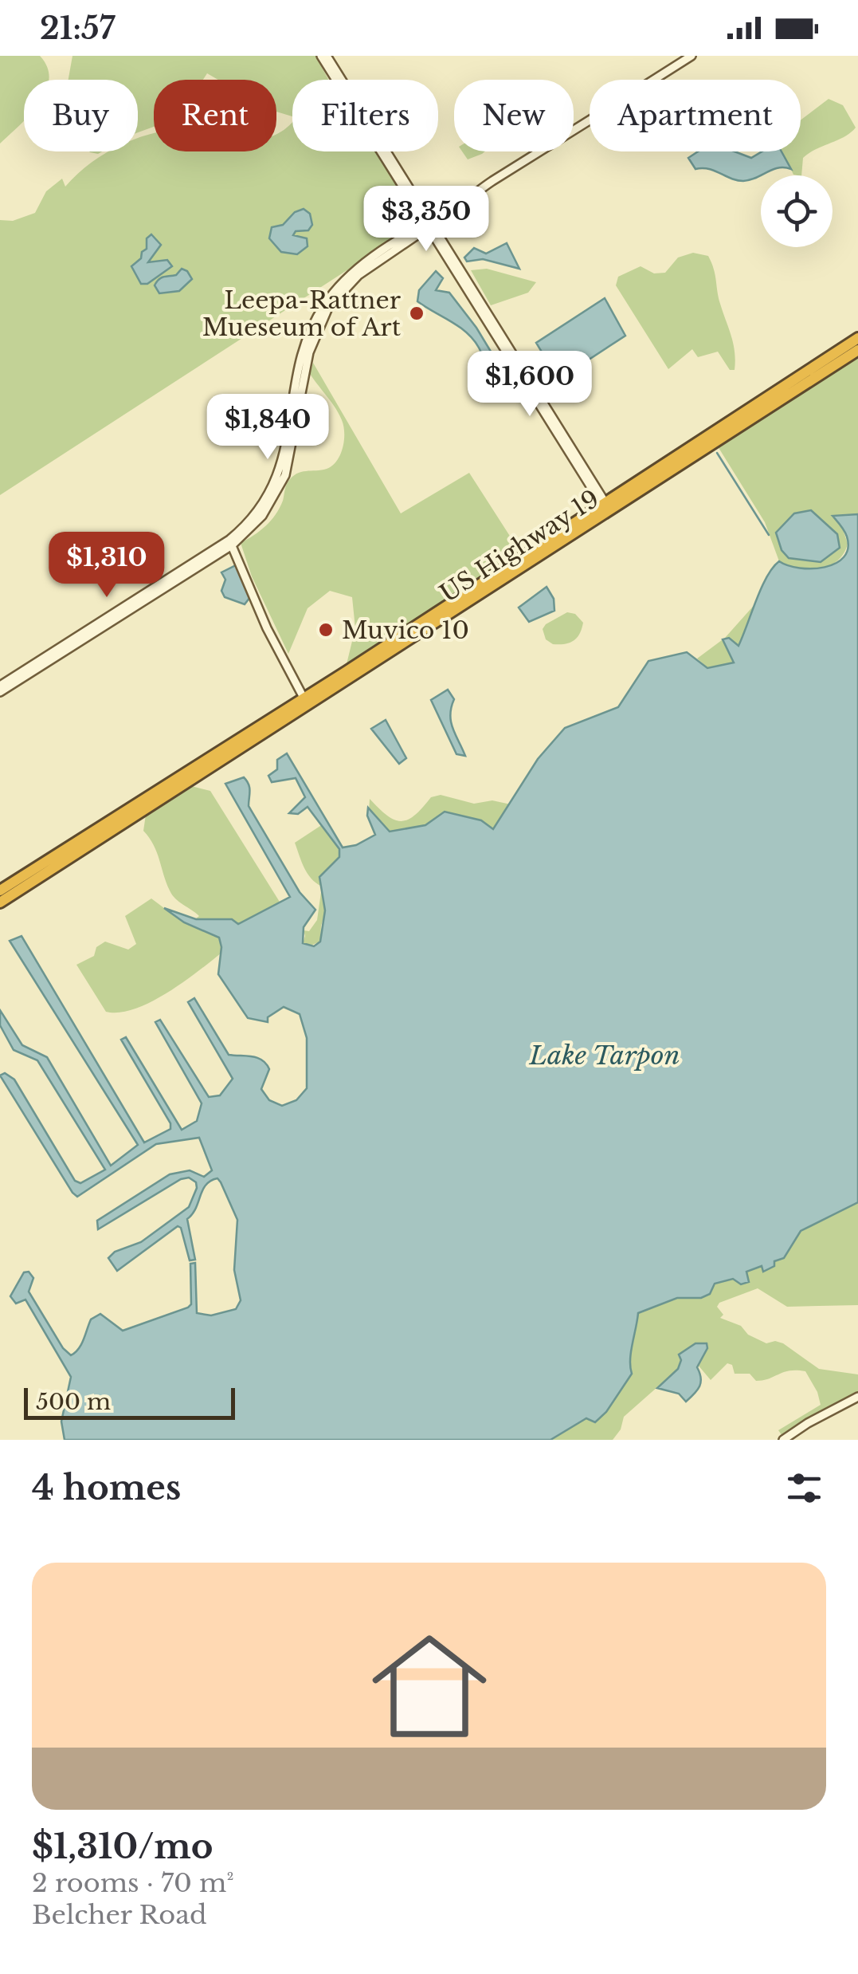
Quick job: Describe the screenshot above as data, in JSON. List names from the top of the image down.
{
  "streets": {
    "highway": ["US Highway 19"]
  },
  "water": ["Lake Tarpon"],
  "places": ["Leepa-Rattner Mueseum of Art", "Muvico 10"],
  "scale_bar": "500 m",
  "page": {
    "status": "21:57",
    "chip": [
      "Buy",
      "Rent",
      "Filters",
      "New",
      "Apartment"
    ],
    "price": [
      "$3,350",
      "$1,600",
      "$1,840",
      "$1,310"
    ],
    "scale": "500 m",
    "heading": "4 homes",
    "list": [
      {
        "name": "$1,310/mo",
        "note": "2 rooms · 70 m² · Belcher Road"
      }
    ]
  }
}
